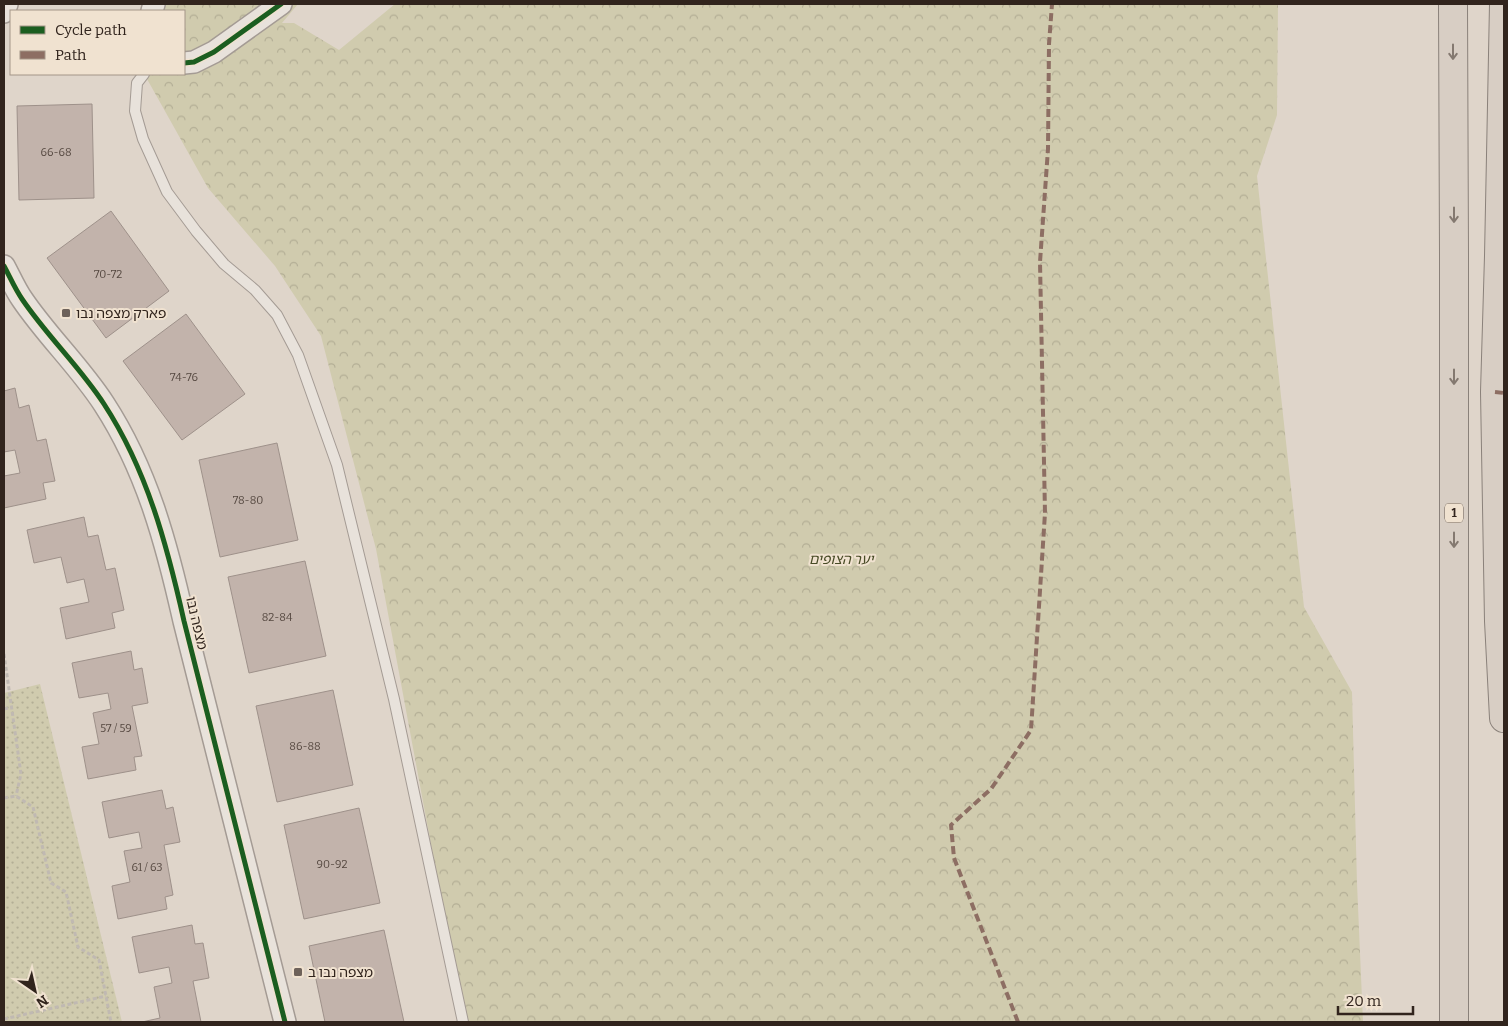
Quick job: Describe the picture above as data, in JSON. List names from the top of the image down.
{
  "streets": {
    "highway": ["1"],
    "street": ["מצפה נבו"]
  },
  "parks": ["יער הצופים"],
  "places": {
    "transit": ["פארק מצפה נבו", "מצפה נבו ב"]
  },
  "house_numbers": [
    "66-68",
    "70-72",
    "74-76",
    "78-80",
    "82-84",
    "57 / 59",
    "86-88",
    "90-92",
    "61 / 63"
  ],
  "legend": ["Cycle path", "Path"],
  "scale_bar": "20 m",
  "north": "bottom right"
}
